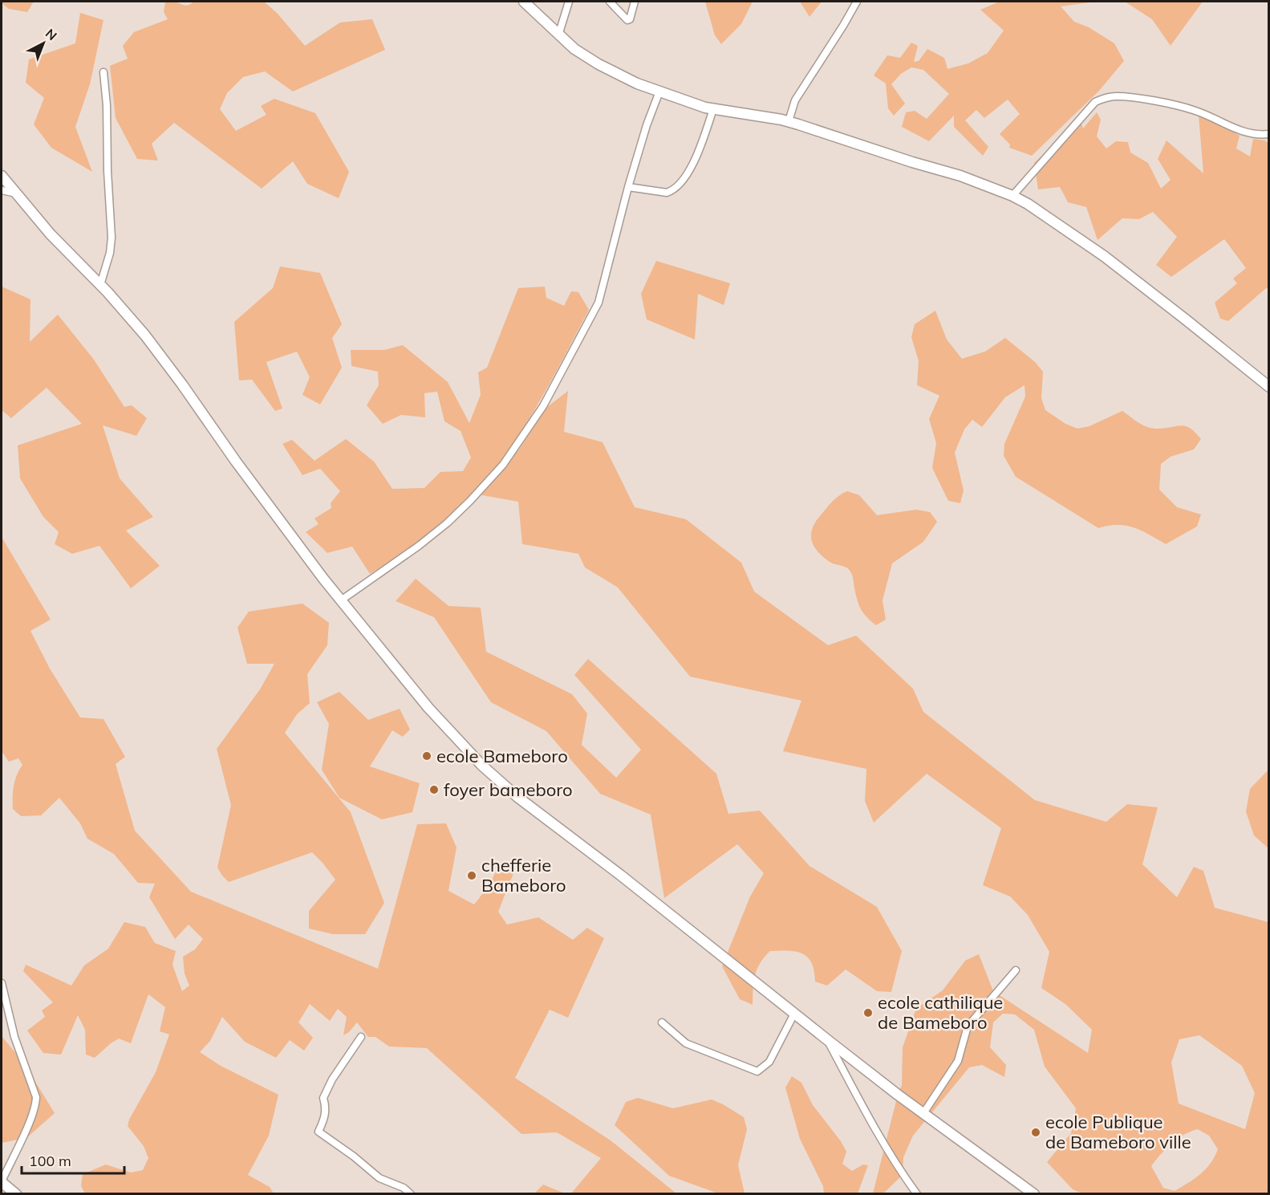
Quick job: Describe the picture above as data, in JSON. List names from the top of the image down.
{
  "places": [
    "ecole Bameboro",
    "foyer bameboro",
    "chefferie Bameboro",
    "ecole cathilique de Bameboro",
    "ecole Publique de Bameboro ville"
  ],
  "scale_bar": "100 m",
  "north": "top right"
}
